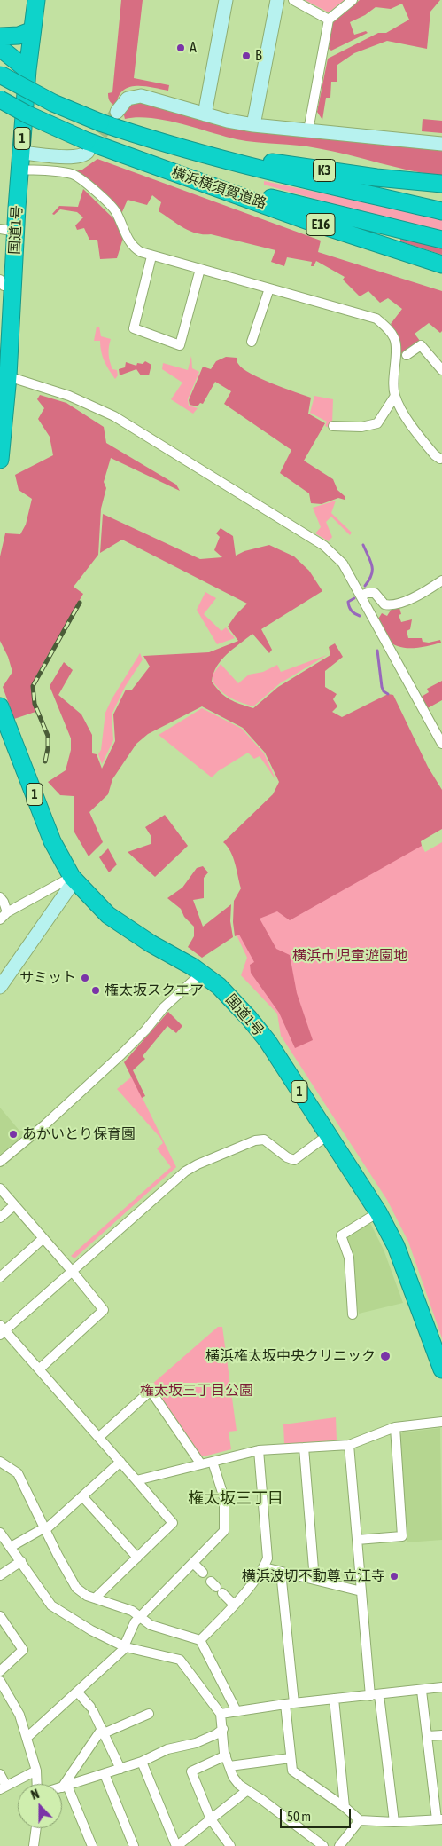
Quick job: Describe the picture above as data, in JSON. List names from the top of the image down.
{
  "streets": {
    "highway": [
      "1",
      "K3",
      "横浜横須賀道路",
      "E16",
      "国道1号"
    ]
  },
  "crossings": [
    ["K3", "横浜横須賀道路"]
  ],
  "districts": ["権太坂三丁目"],
  "parks": ["横浜市 児童遊園地", "権太坂三丁目公園"],
  "places": [
    "A",
    "B",
    "サミット",
    "権太坂スクエア",
    "あかいとり保育園",
    "横浜権太坂中央クリニック",
    "横浜波切不動尊 立江寺"
  ],
  "scale_bar": "50 m",
  "north": "top"
}
